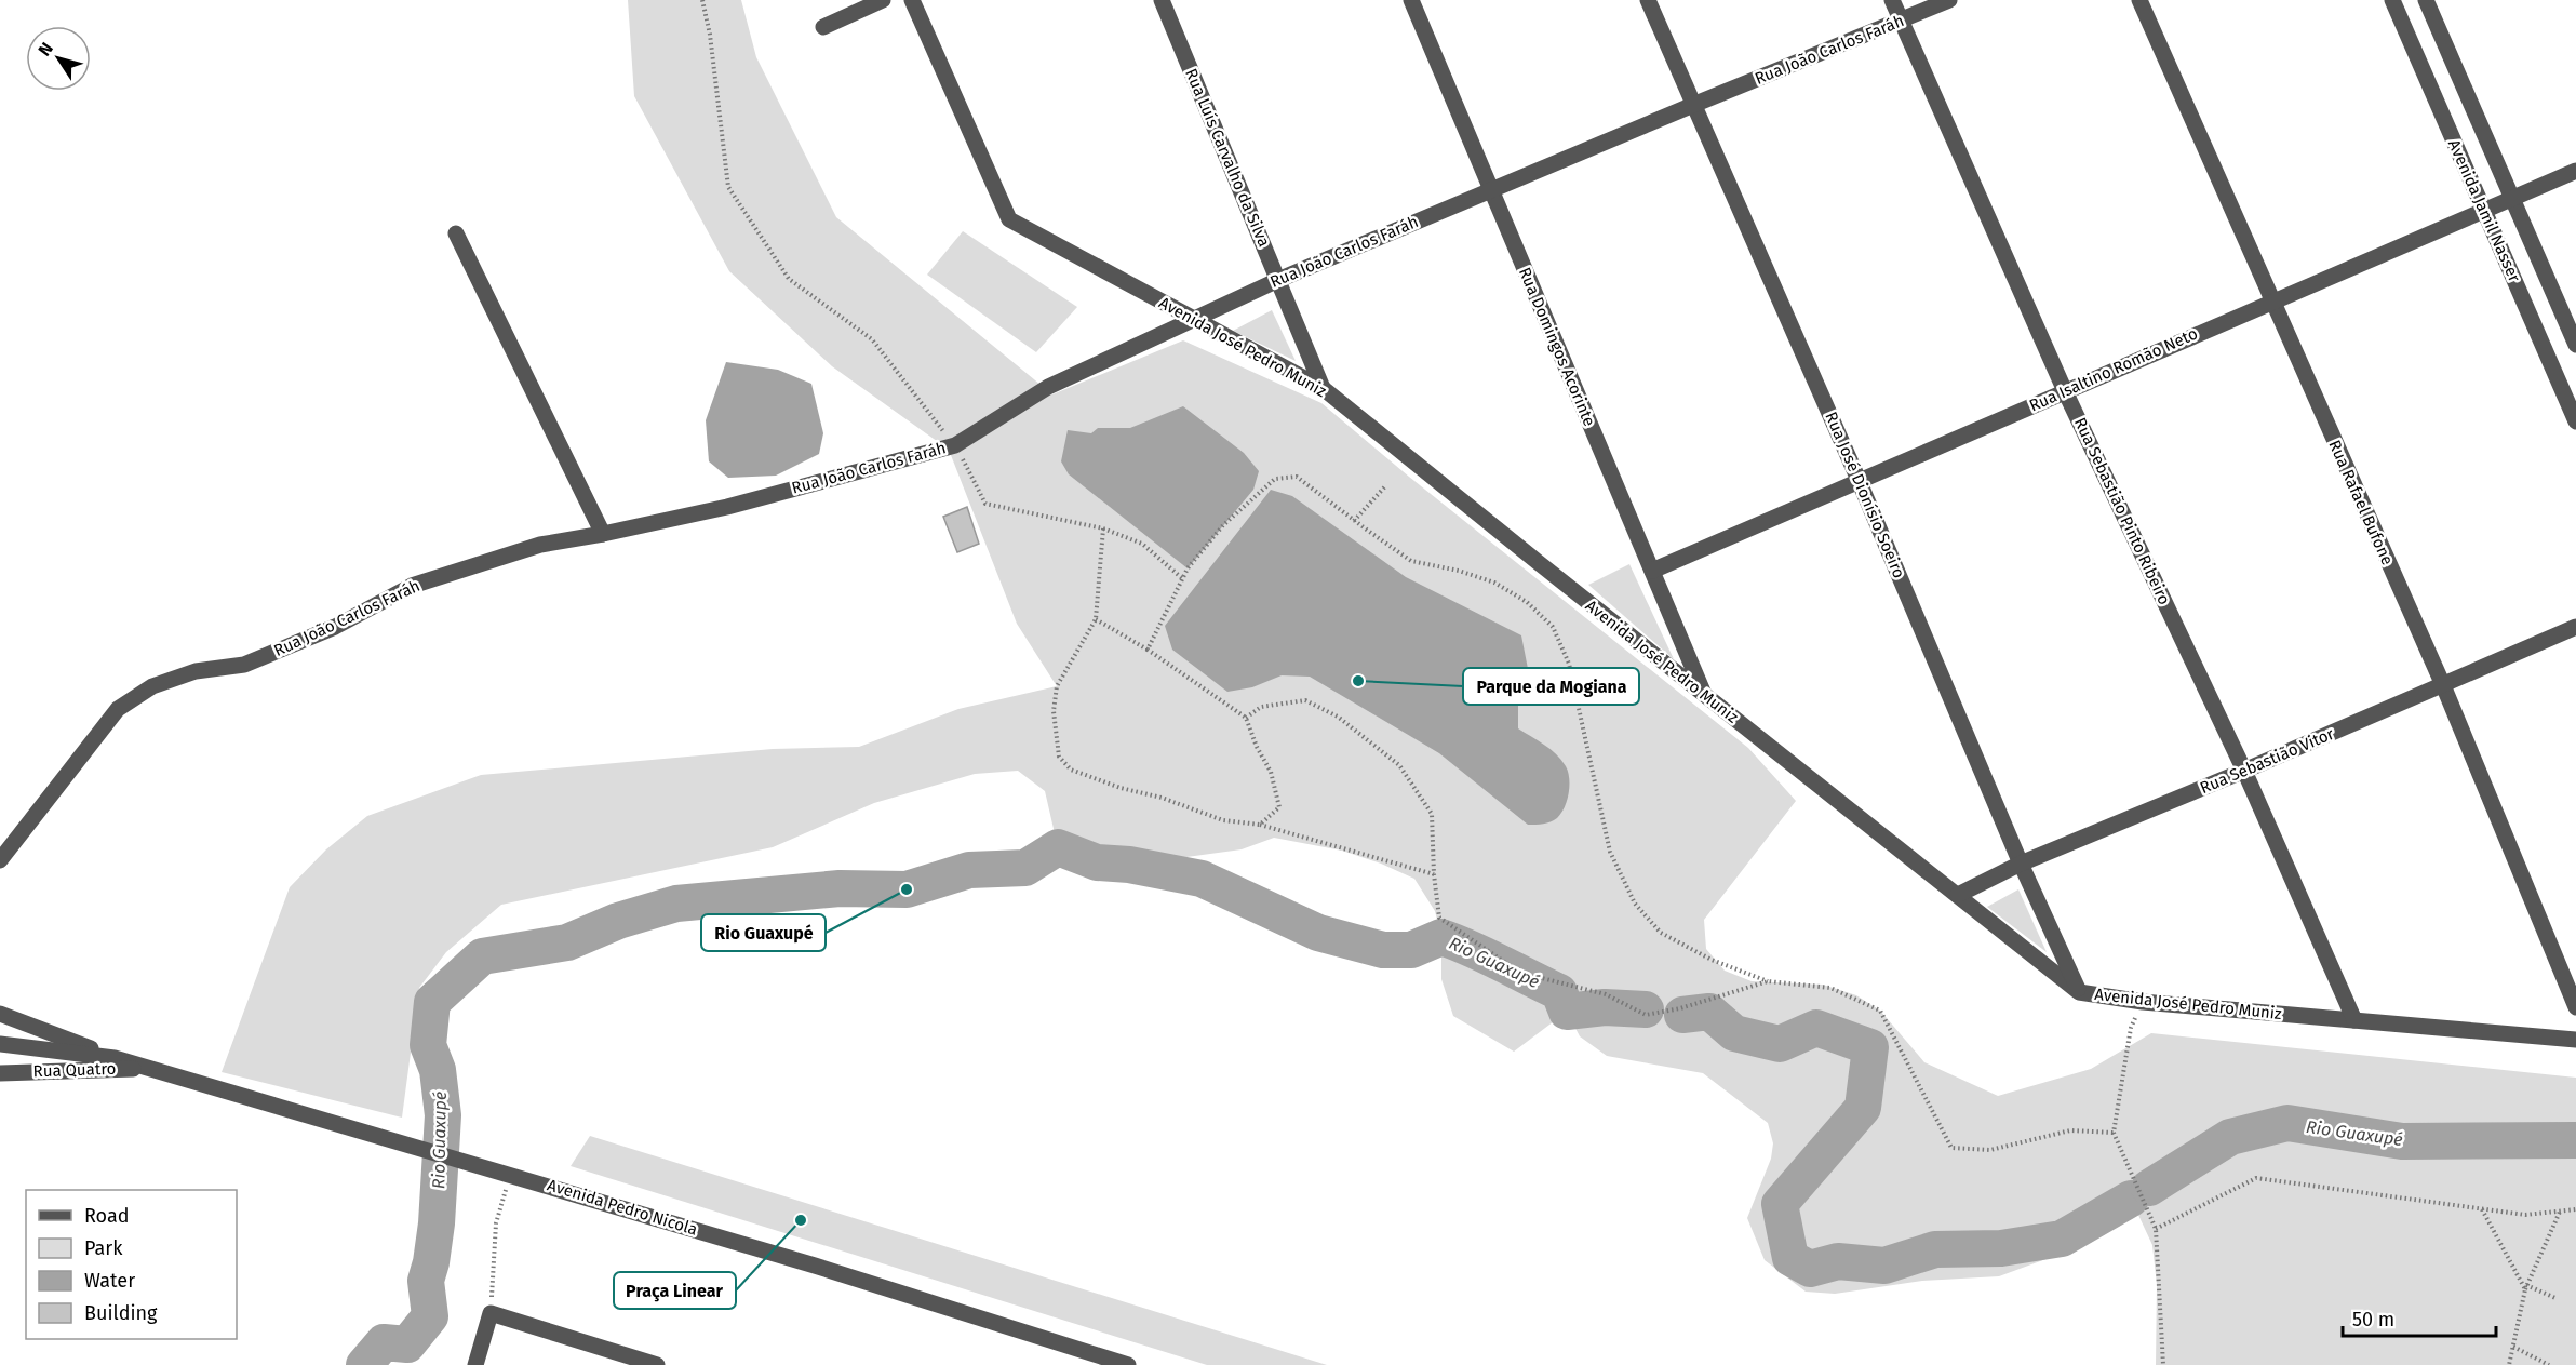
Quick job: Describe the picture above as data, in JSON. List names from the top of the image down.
{
  "streets": {
    "street": [
      "Rua João Carlos Faráh",
      "Rua Luís Carvalho da Silva",
      "Avenida Jamil Nasser",
      "Avenida José Pedro Muniz",
      "Rua Domingos Acorinte",
      "Rua Isaltino Romão Neto",
      "Rua José Dionísio Soeiro",
      "Rua Rafael Bufone",
      "Rua Sebastião Pinto Ribeiro",
      "Rua Sebastião Vitor",
      "Rua Quatro",
      "Avenida Pedro Nicola"
    ]
  },
  "crossings": [
    ["Rua João Carlos Faráh", "Rua Luís Carvalho da Silva"],
    ["Rua João Carlos Faráh", "Avenida José Pedro Muniz"],
    ["Rua João Carlos Faráh", "Rua Domingos Acorinte"],
    ["Rua João Carlos Faráh", "Rua José Dionísio Soeiro"],
    ["Rua João Carlos Faráh", "Rua Sebastião Pinto Ribeiro"],
    ["Rua Luís Carvalho da Silva", "Avenida José Pedro Muniz"],
    ["Avenida Jamil Nasser", "Rua Isaltino Romão Neto"],
    ["Avenida José Pedro Muniz", "Rua Domingos Acorinte"],
    ["Avenida José Pedro Muniz", "Rua José Dionísio Soeiro"],
    ["Avenida José Pedro Muniz", "Rua Sebastião Pinto Ribeiro"],
    ["Avenida José Pedro Muniz", "Rua Sebastião Vitor"],
    ["Rua Domingos Acorinte", "Rua Isaltino Romão Neto"],
    ["Rua Isaltino Romão Neto", "Rua José Dionísio Soeiro"],
    ["Rua Isaltino Romão Neto", "Rua Rafael Bufone"],
    ["Rua Isaltino Romão Neto", "Rua Sebastião Pinto Ribeiro"],
    ["Rua José Dionísio Soeiro", "Rua Sebastião Vitor"],
    ["Rua Rafael Bufone", "Rua Sebastião Vitor"],
    ["Rua Sebastião Pinto Ribeiro", "Rua Sebastião Vitor"],
    ["Rua Quatro", "Avenida Pedro Nicola"]
  ],
  "water": ["Rio Guaxupé"],
  "places": ["Parque da Mogiana", "Rio Guaxupé", "Praça Linear"],
  "legend": [
    "Road",
    "Park",
    "Water",
    "Building"
  ],
  "scale_bar": "50 m",
  "north": "top left"
}
